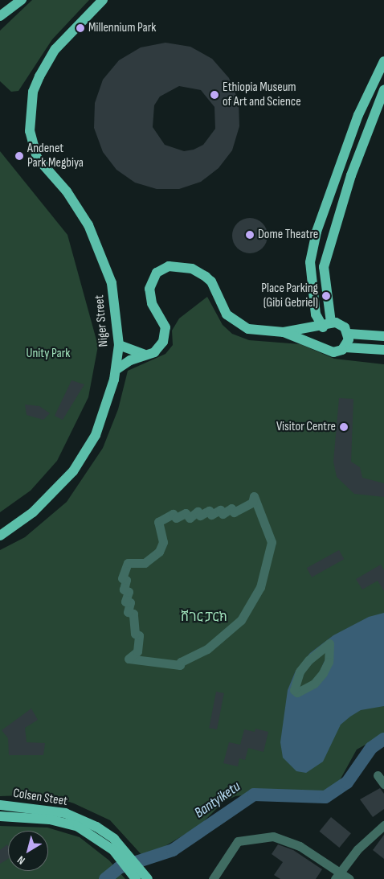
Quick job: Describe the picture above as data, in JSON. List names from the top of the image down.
{
  "streets": {
    "main road": ["Niger Street", "Colsen Steet"]
  },
  "water": ["Bantyiketu"],
  "parks": ["Unity Park", "ሸገር ፓርክ"],
  "places": [
    "Millennium Park",
    "Ethiopia Museum of Art and Science",
    "Andenet Park Megbiya",
    "Dome Theatre",
    "Place Parking (Gibi Gebriel)",
    "Visitor Centre"
  ],
  "north": "bottom left"
}
